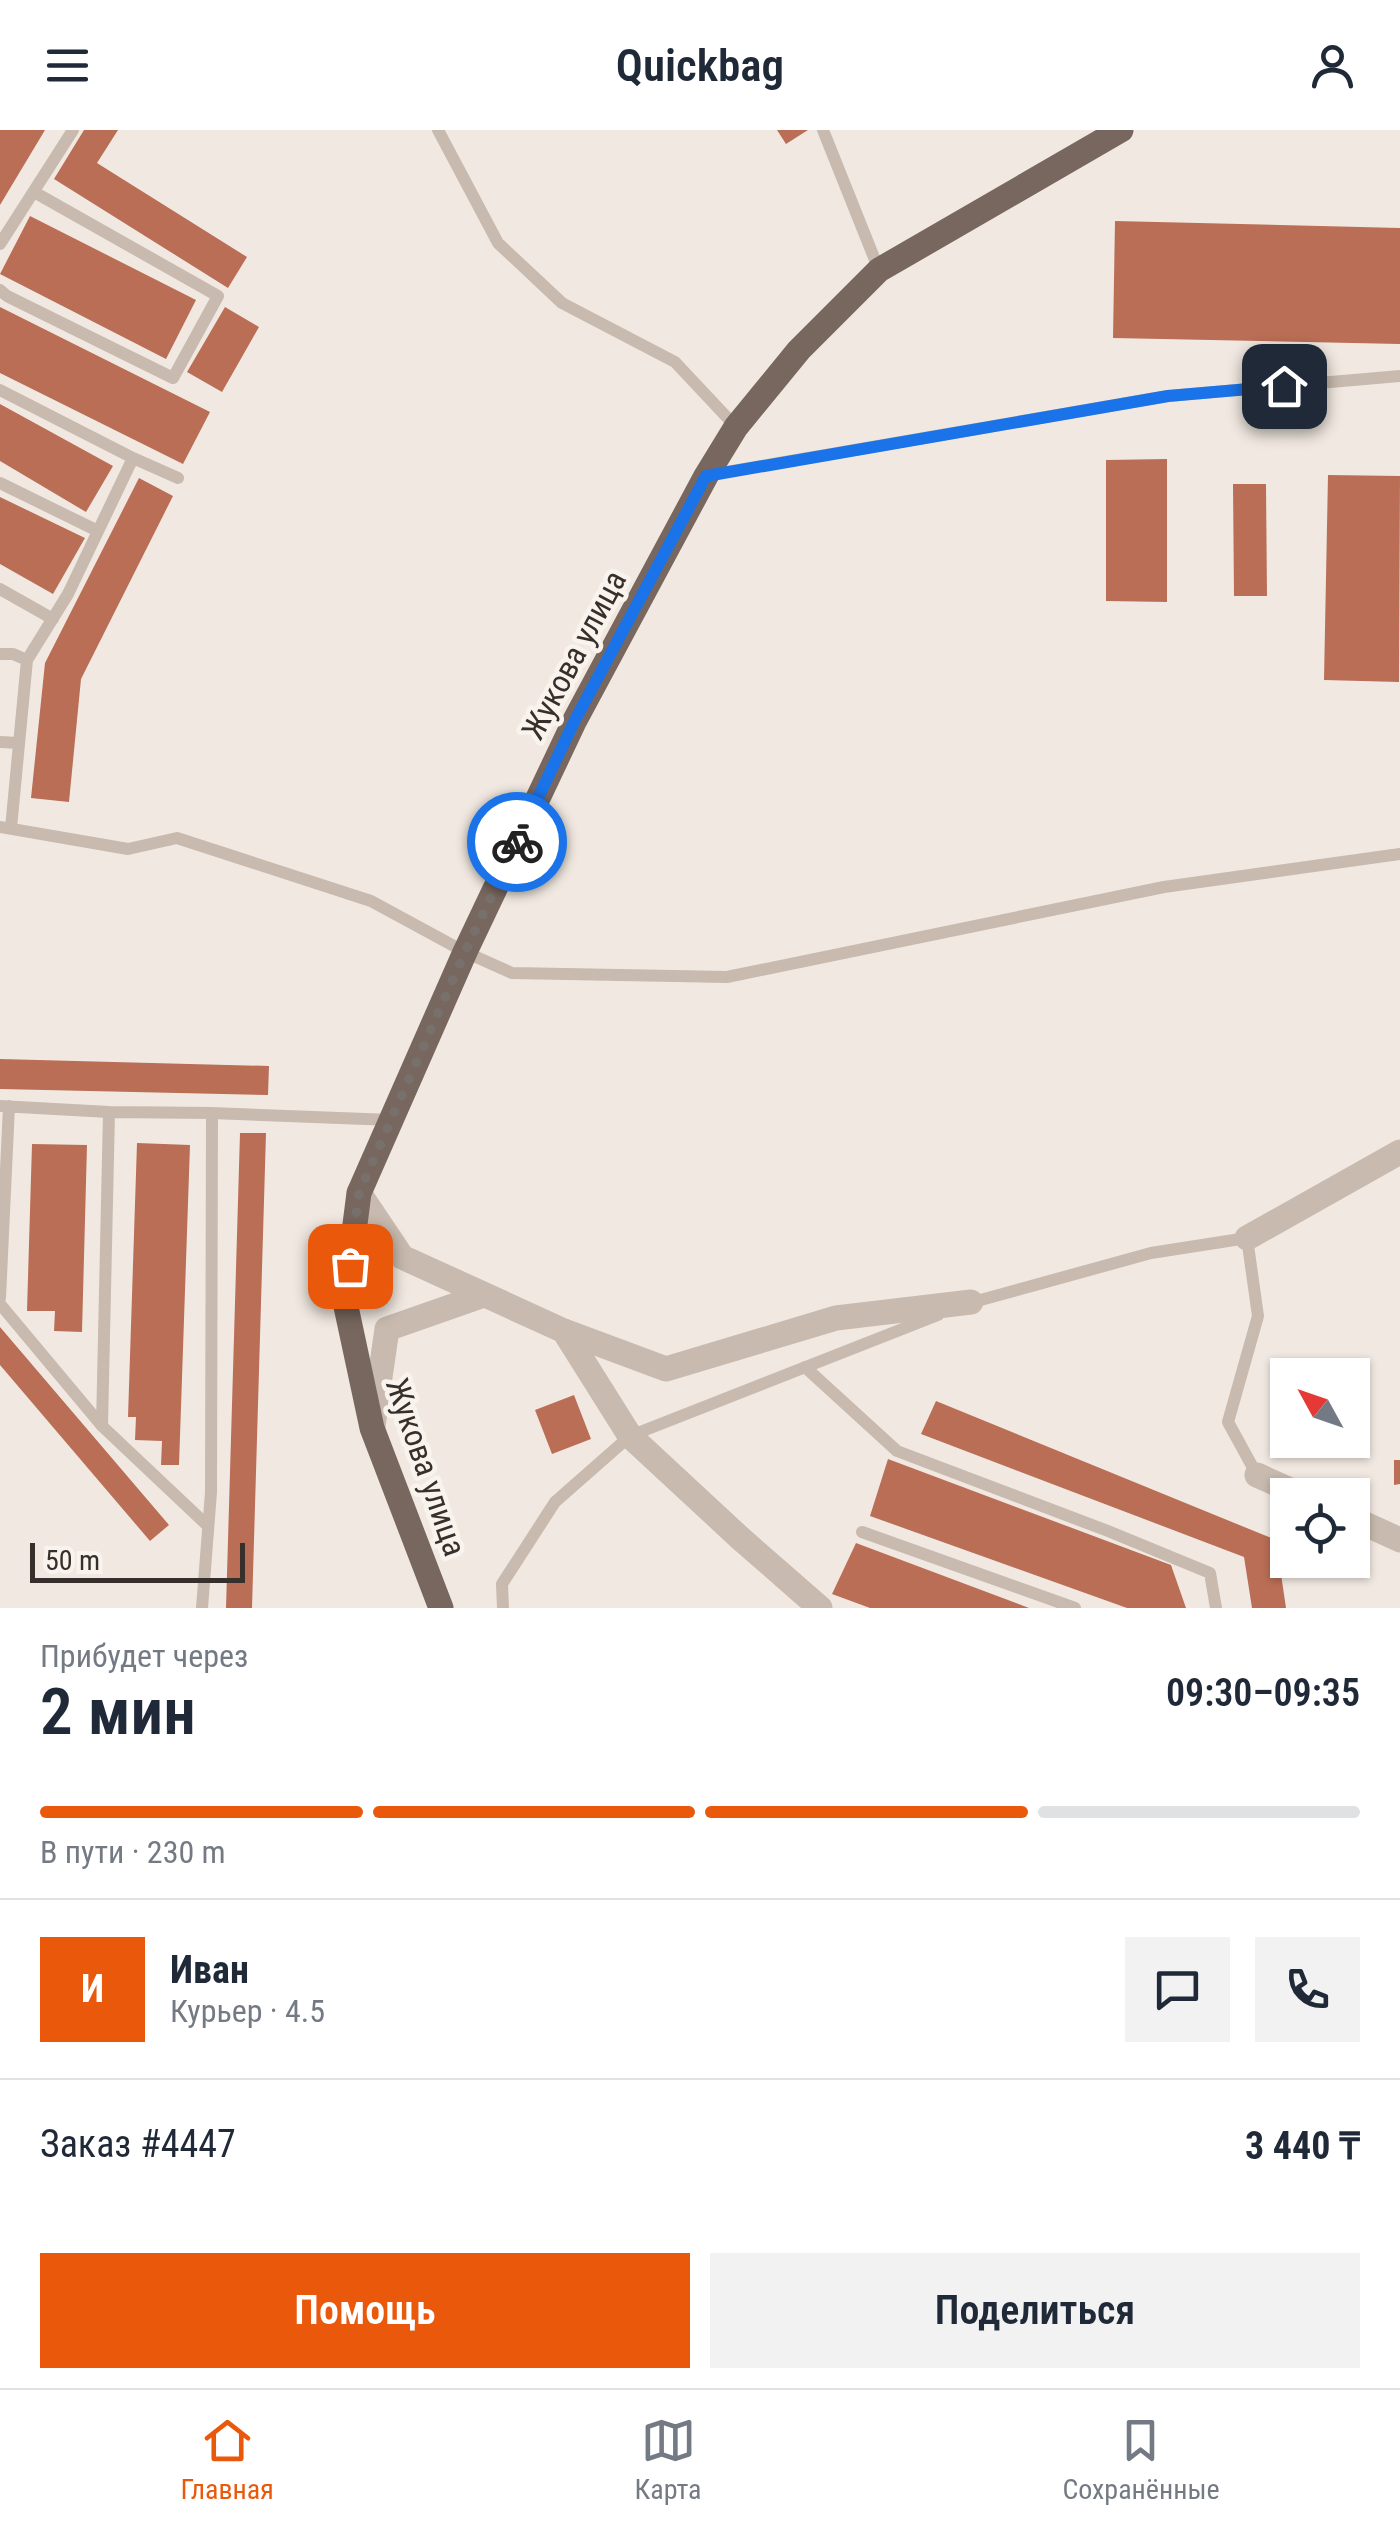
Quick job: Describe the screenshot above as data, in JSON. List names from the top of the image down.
{
  "streets": {
    "main road": ["Жукова улица"]
  },
  "scale_bar": "50 m",
  "north": "top left",
  "page": {
    "header": "Quickbag",
    "scale": "50 m",
    "heading": ["2 мин", "Прибудет через", "09:30–09:35"],
    "panel": [
      "Иван",
      "Курьер · 4.5",
      "Заказ #4447",
      "3 440 ₸"
    ],
    "bar": "В пути · 230 m",
    "round": "И",
    "buttons": ["Помощь", "Поделиться"],
    "tabs": ["Главная", "Карта", "Сохранённые"]
  }
}
